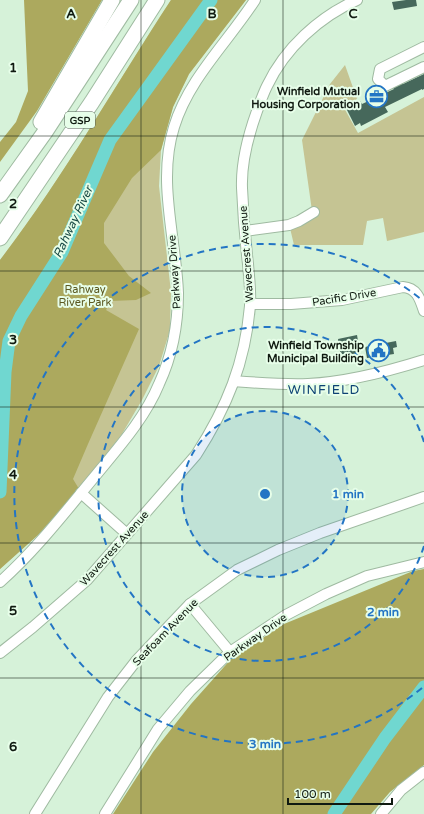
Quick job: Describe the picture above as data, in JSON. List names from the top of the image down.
{
  "streets": {
    "highway": ["GSP"],
    "street": [
      "Wavecrest Avenue",
      "Parkway Drive",
      "Pacific Drive",
      "Seafoam Avenue"
    ]
  },
  "crossings": [
    ["Wavecrest Avenue", "Pacific Drive"]
  ],
  "districts": ["WINFIELD"],
  "water": ["Rahway River"],
  "parks": ["Rahway River Park"],
  "places": {
    "office": ["Winfield Mutual Housing Corporation"],
    "public building": ["Winfield Township Municipal Building"]
  },
  "scale_bar": "100 m",
  "grid": {
    "columns": ["A", "B", "C"],
    "rows": [
      "1",
      "2",
      "3",
      "4",
      "5",
      "6"
    ]
  },
  "rings": ["1 min", "2 min", "3 min"]
}
